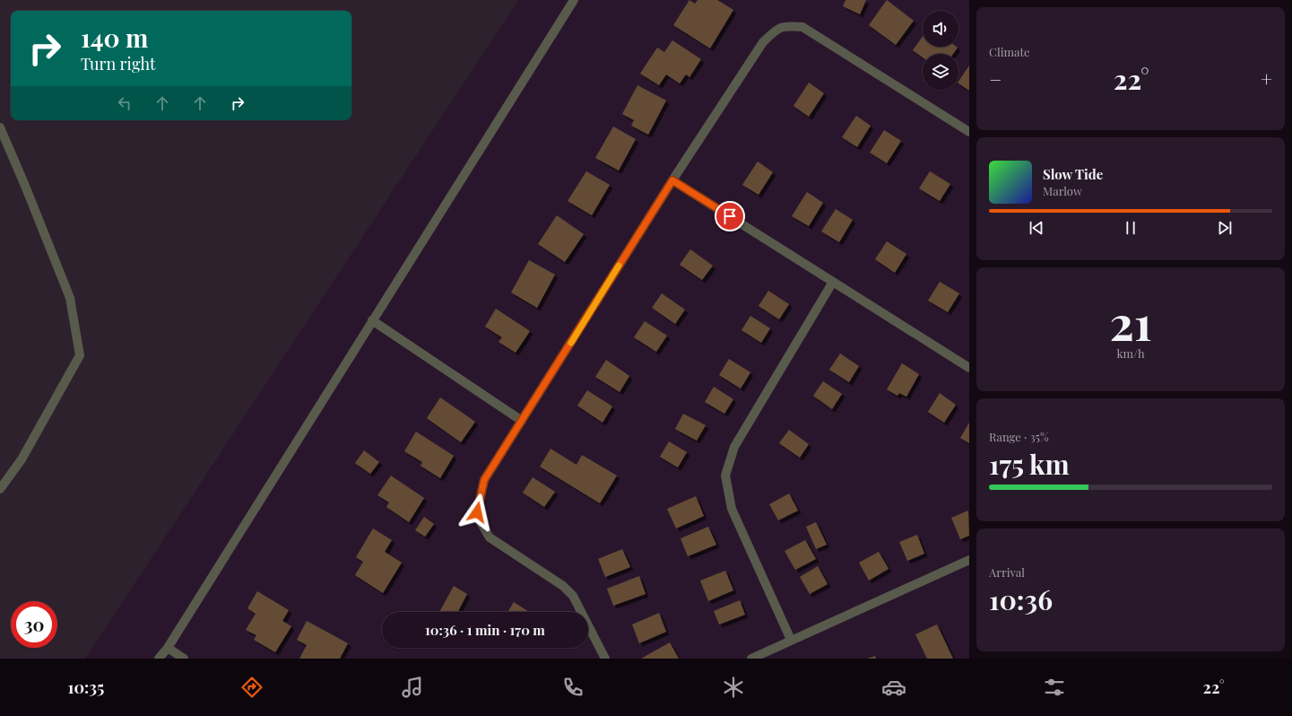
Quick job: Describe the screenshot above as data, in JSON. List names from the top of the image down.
{
  "page": {
    "tile": [
      "Climate",
      ["21", "km/h"],
      ["Range · 35%", "175 km"],
      ["Arrival", "10:36"]
    ],
    "turn": ["140 m", "Turn right"],
    "heat": ["−", "22°", "+"],
    "song": ["Slow Tide", "Marlow"],
    "limit": "30",
    "trip": "10:36 · 1 min · 170 m",
    "tabs": ["10:35", "22°"]
  }
}
